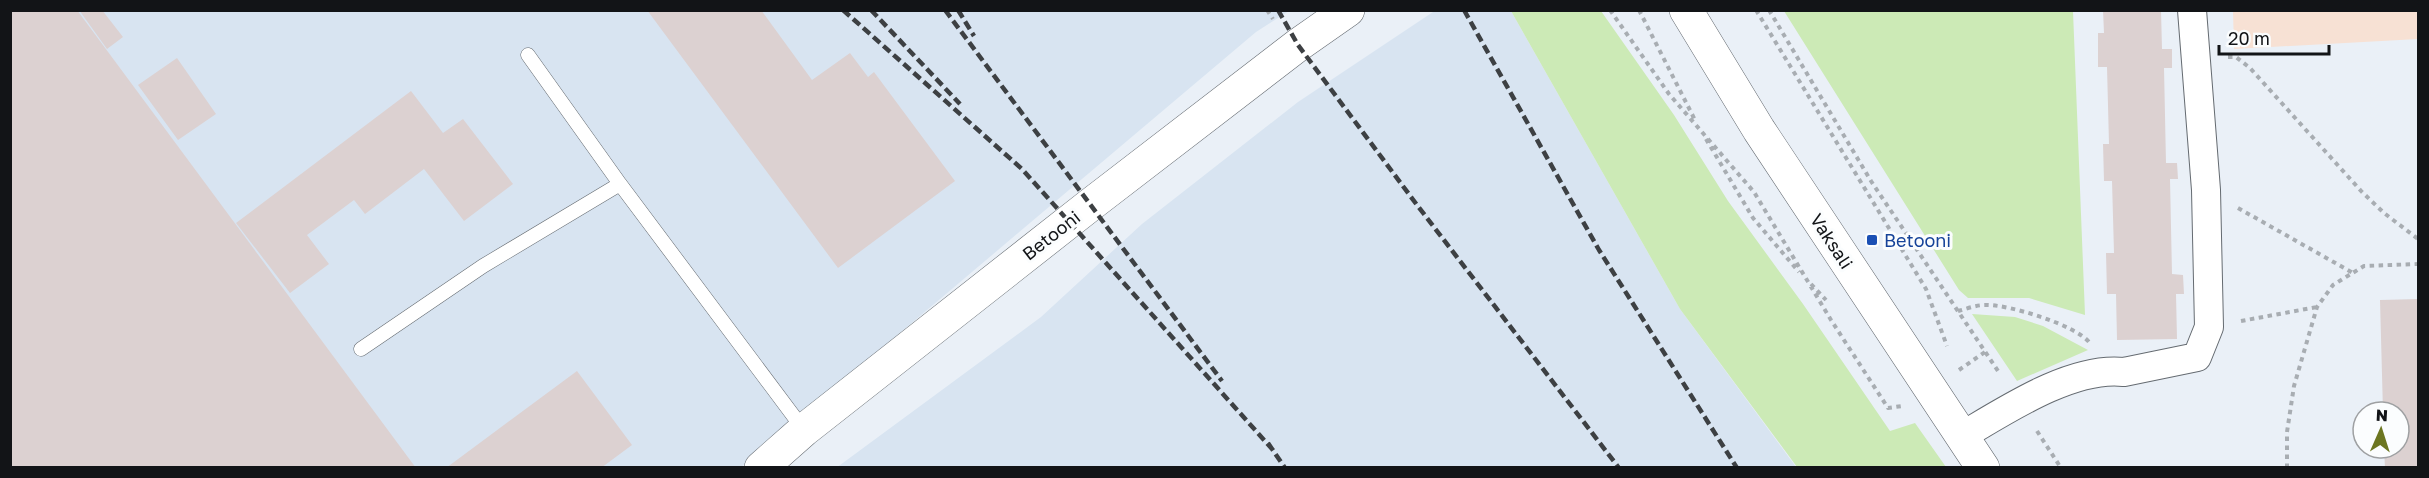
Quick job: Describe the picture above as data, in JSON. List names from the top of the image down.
{
  "streets": {
    "street": ["Betooni", "Vaksali"]
  },
  "places": {
    "transit": ["Betooni"]
  },
  "scale_bar": "20 m",
  "north": "top"
}
